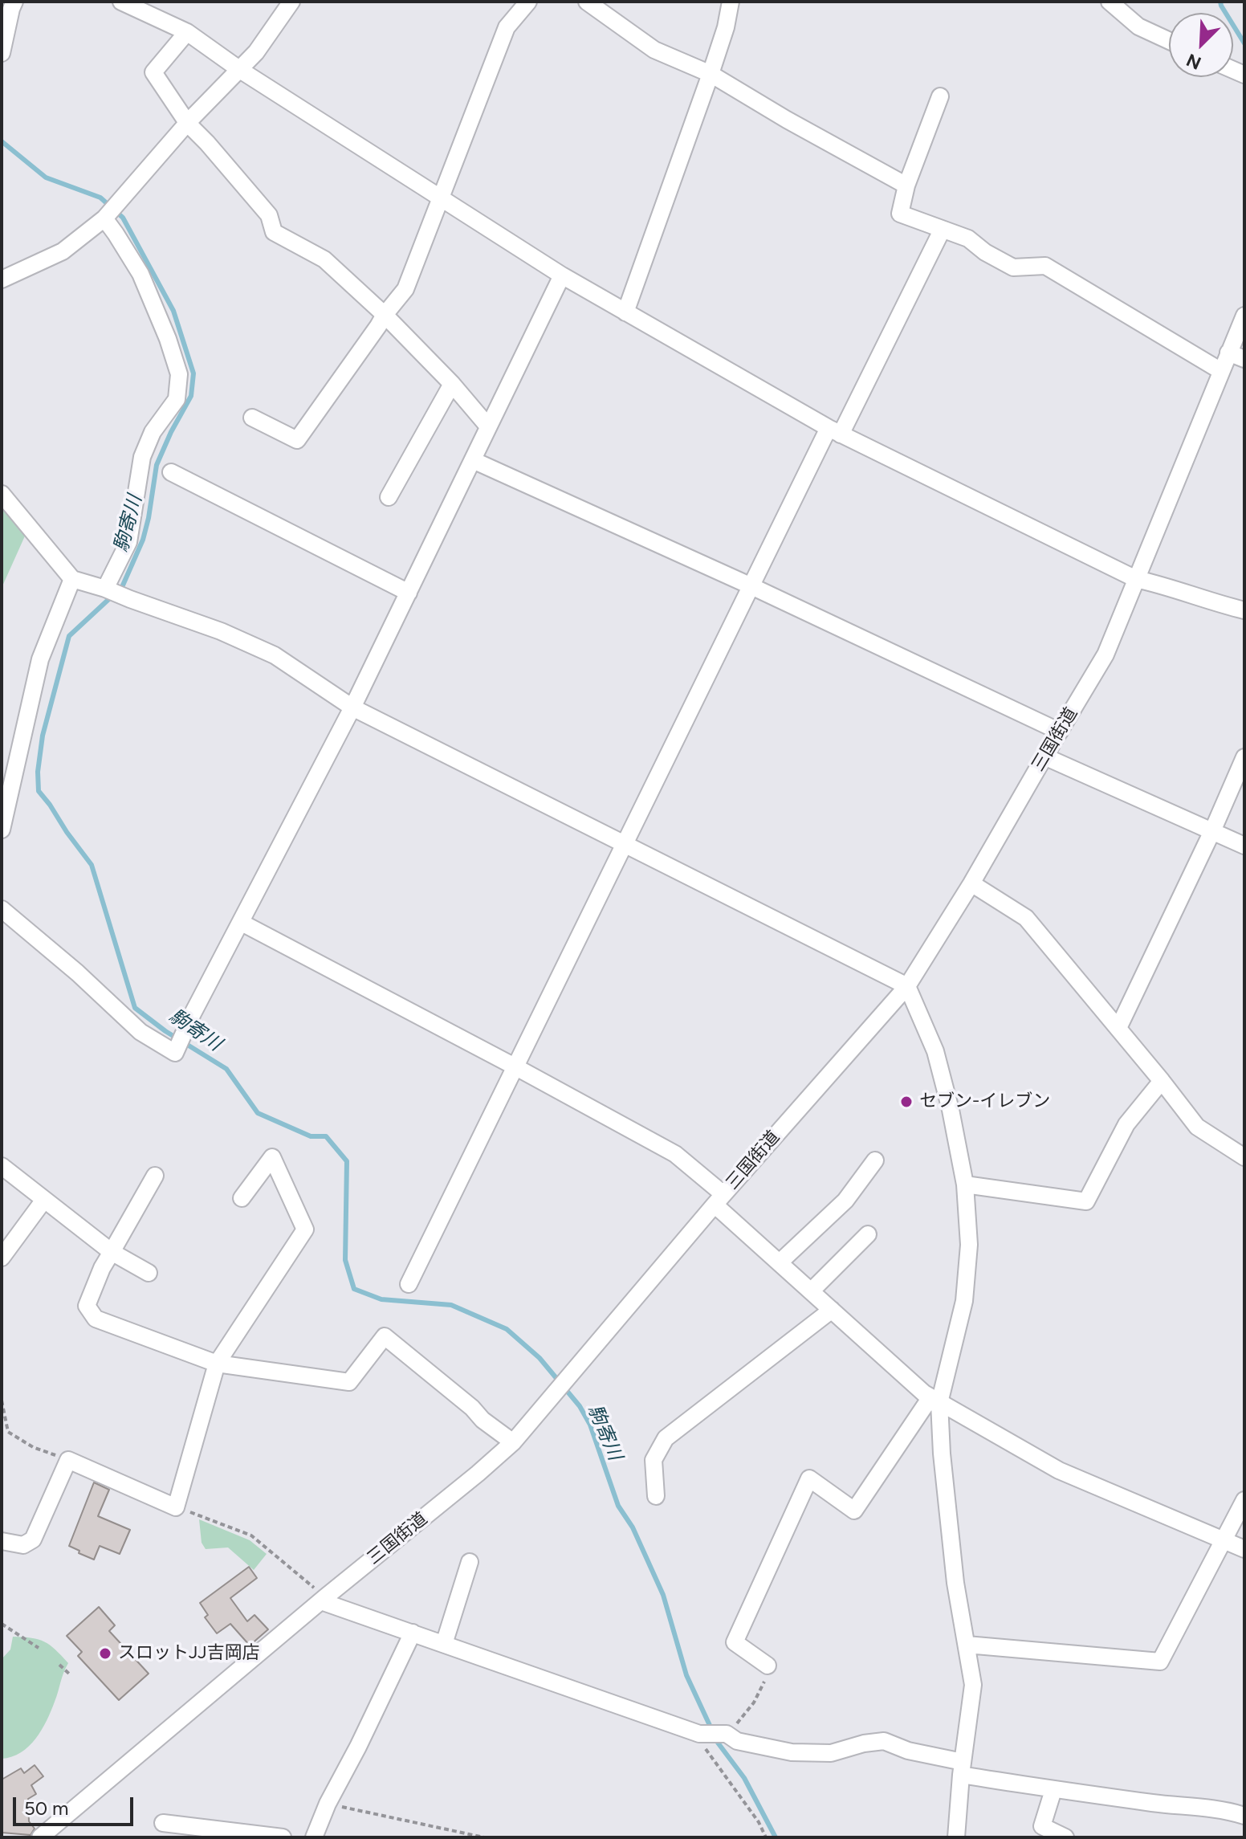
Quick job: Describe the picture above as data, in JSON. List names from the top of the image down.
{
  "streets": {
    "street": ["三国街道"]
  },
  "water": ["駒寄川"],
  "places": ["セブン-イレブン", "スロットJJ吉岡店"],
  "scale_bar": "50 m",
  "north": "bottom left"
}
